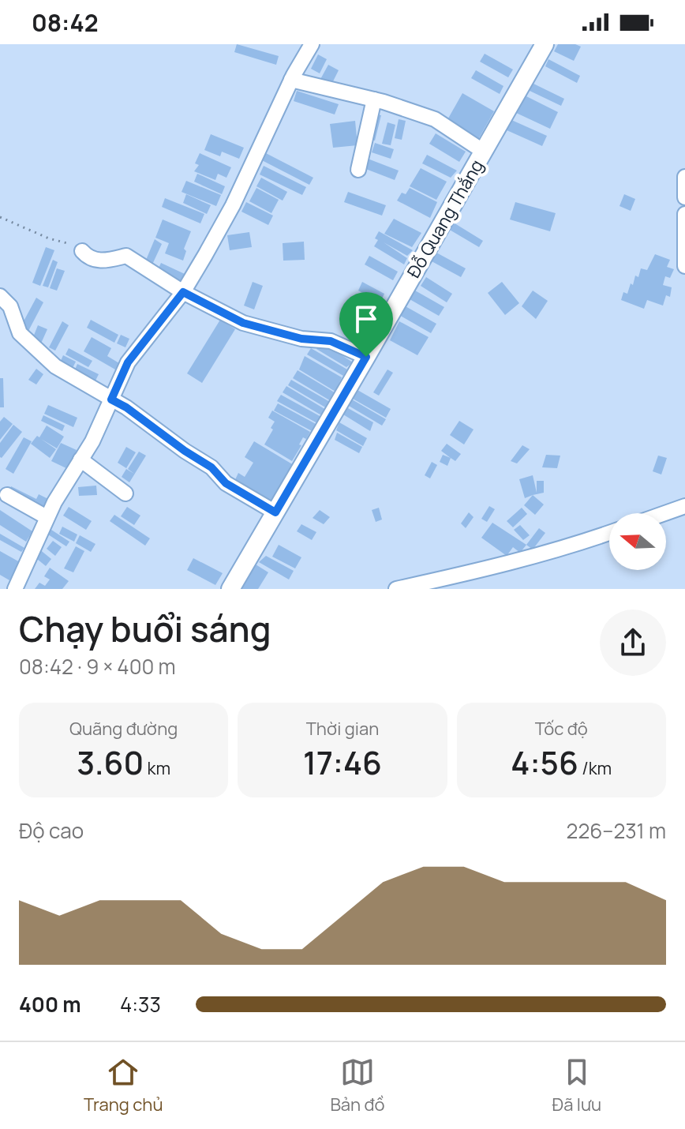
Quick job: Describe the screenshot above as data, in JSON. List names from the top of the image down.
{
  "streets": {
    "street": ["Đỗ Quang Thắng"]
  },
  "north": "left",
  "page": {
    "status": "08:42",
    "heading": ["Chạy buổi sáng", "08:42 · 9 × 400 m"],
    "stats": [
      ["Quãng đường", "3.60 km"],
      ["Thời gian", "17:46"],
      ["Tốc độ", "4:56 /km"]
    ],
    "chart": ["Độ cao", "226–231 m"],
    "list": [
      {
        "name": "400 m",
        "note": "4:33"
      }
    ],
    "tabs": ["Trang chủ", "Bản đồ", "Đã lưu"]
  }
}
